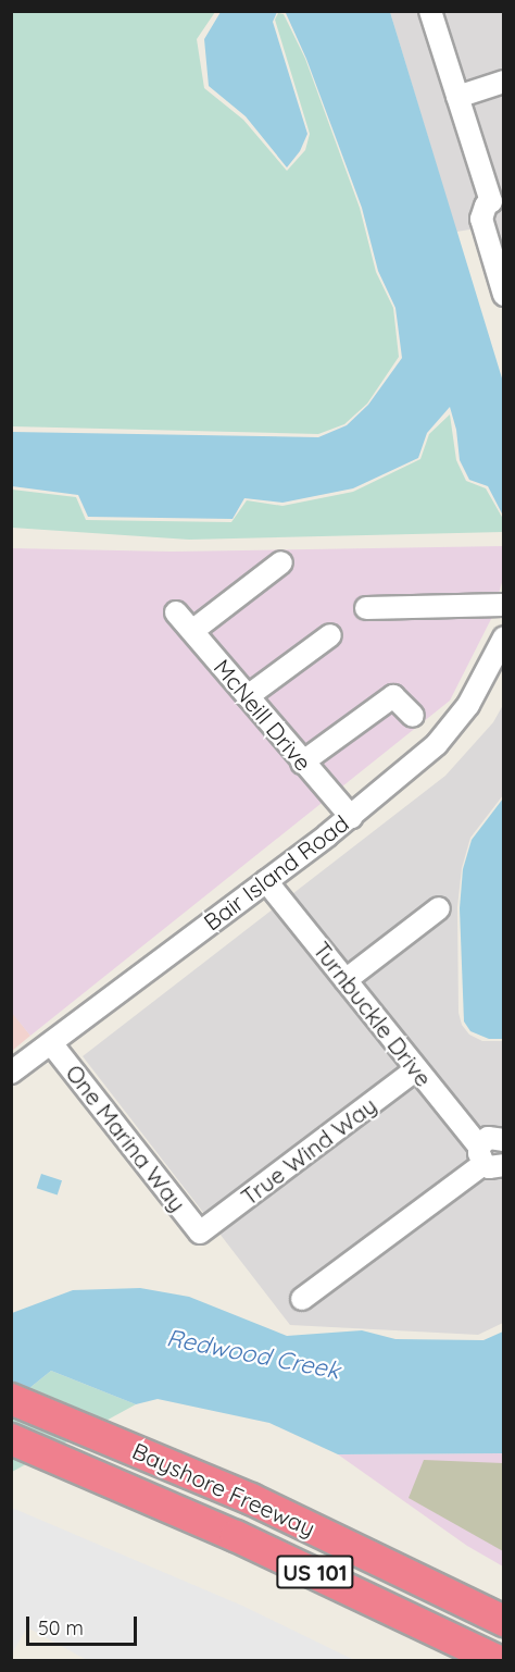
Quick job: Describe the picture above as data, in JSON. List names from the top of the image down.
{
  "streets": {
    "highway": ["Bayshore Freeway", "US 101"],
    "street": [
      "McNeill Drive",
      "Bair Island Road",
      "Turnbuckle Drive",
      "One Marina Way",
      "True Wind Way"
    ]
  },
  "crossings": [
    ["McNeill Drive", "Bair Island Road"],
    ["Bair Island Road", "Turnbuckle Drive"],
    ["Bair Island Road", "One Marina Way"],
    ["Turnbuckle Drive", "True Wind Way"],
    ["One Marina Way", "True Wind Way"]
  ],
  "water": ["Redwood Creek"],
  "scale_bar": "50 m"
}
